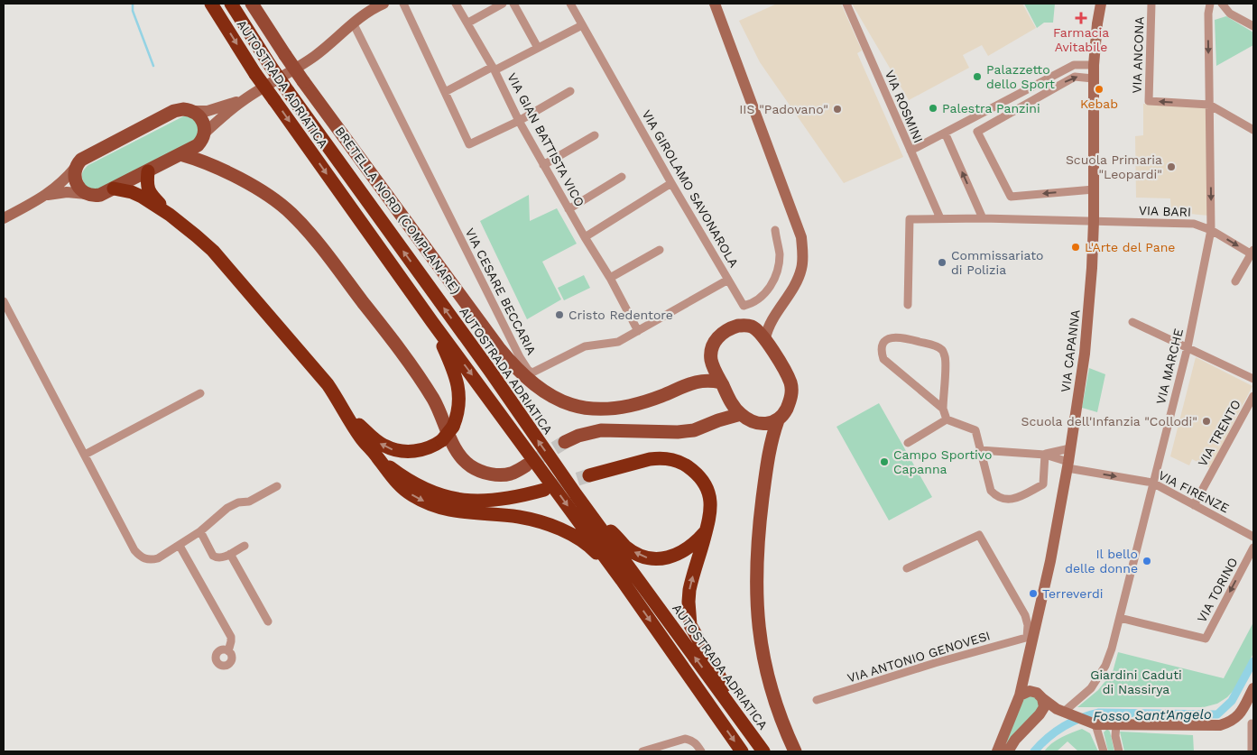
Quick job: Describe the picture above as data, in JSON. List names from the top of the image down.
{
  "streets": {
    "highway": ["AUTOSTRADA ADRIATICA"],
    "main road": ["BRETELLA NORD (COMPLANARE)", "VIA CAPANNA"],
    "street": [
      "VIA ANCONA",
      "VIA ROSMINI",
      "VIA GIAN BATTISTA VICO",
      "VIA GIROLAMO SAVONAROLA",
      "VIA BARI",
      "VIA CESARE BECCARIA",
      "VIA MARCHE",
      "VIA TRENTO",
      "VIA FIRENZE",
      "VIA TORINO",
      "VIA ANTONIO GENOVESI"
    ]
  },
  "crossings": [
    ["VIA ANCONA", "VIA MARCHE"],
    ["VIA GIAN BATTISTA VICO", "VIA CESARE BECCARIA"],
    ["VIA GIROLAMO SAVONAROLA", "VIA CESARE BECCARIA"],
    ["VIA BARI", "VIA CAPANNA"],
    ["VIA BARI", "VIA MARCHE"],
    ["VIA CAPANNA", "VIA FIRENZE"],
    ["VIA CAPANNA", "VIA ANTONIO GENOVESI"],
    ["VIA MARCHE", "VIA FIRENZE"],
    ["VIA MARCHE", "VIA TORINO"],
    ["VIA TRENTO", "VIA FIRENZE"]
  ],
  "one_way": ["VIA FIRENZE"],
  "water": ["Fosso Sant'Angelo"],
  "parks": ["Giardini Caduti di Nassirya"],
  "places": {
    "health": ["Farmacia Avitabile"],
    "other": [
      "Palazzetto dello Sport",
      "Kebab",
      "Palestra Panzini",
      "IIS \"Padovano\"",
      "Scuola Primaria \"Leopardi\"",
      "L'Arte del Pane",
      "Commissariato di Polizia",
      "Cristo Redentore",
      "Scuola dell'Infanzia \"Collodi\"",
      "Campo Sportivo Capanna",
      "Il bello delle donne",
      "Terreverdi"
    ]
  }
}
